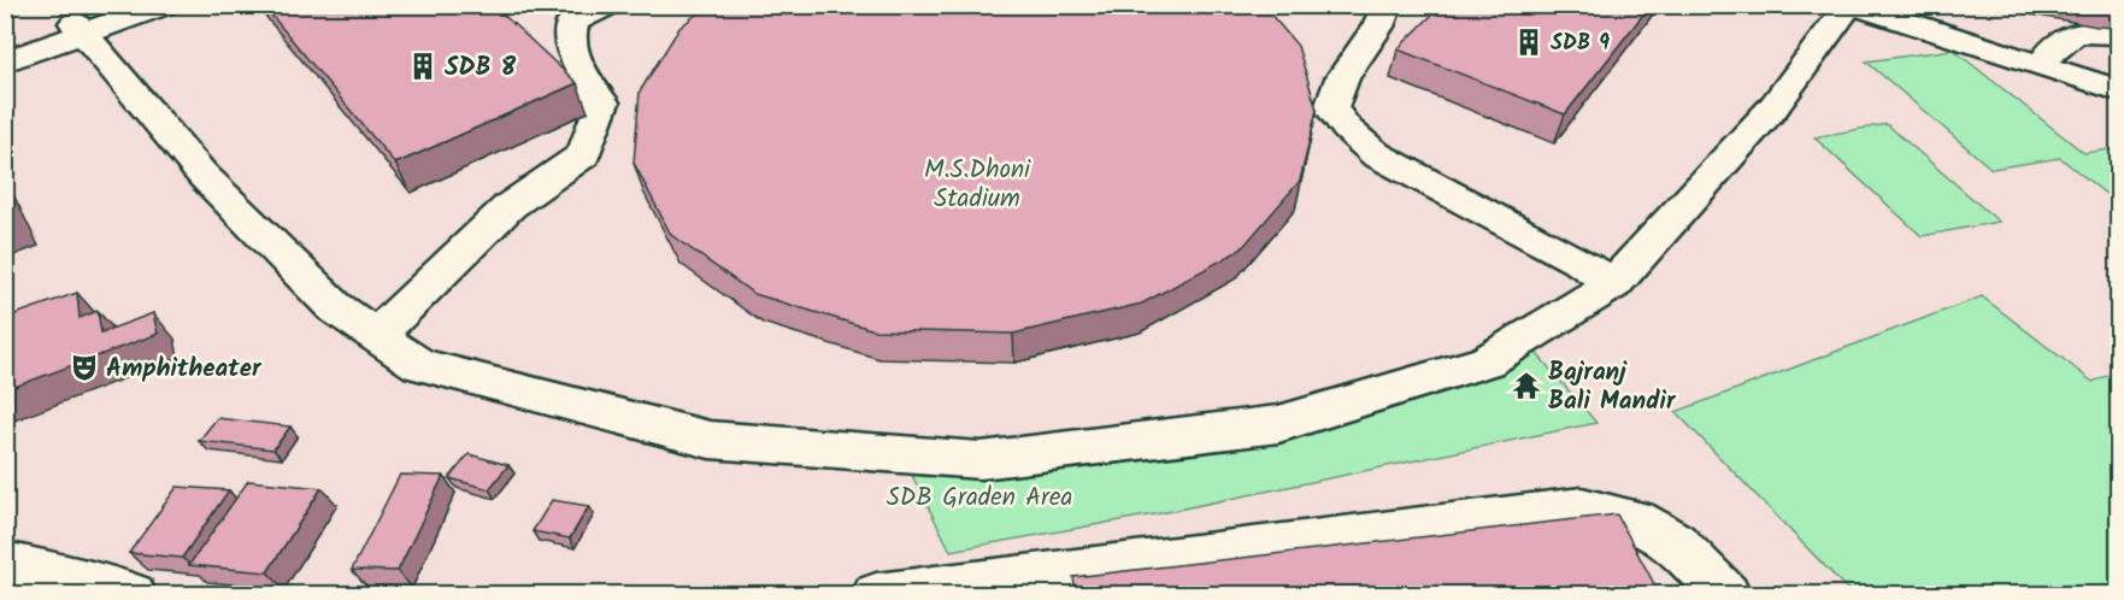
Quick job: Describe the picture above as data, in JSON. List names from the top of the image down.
{
  "parks": ["M.S.Dhoni Stadium", "SDB Graden Area"],
  "places": {
    "building": ["SDB 9", "SDB 8"],
    "theatre": ["Amphitheater"],
    "temple": ["Bajranj Bali Mandir"]
  }
}
